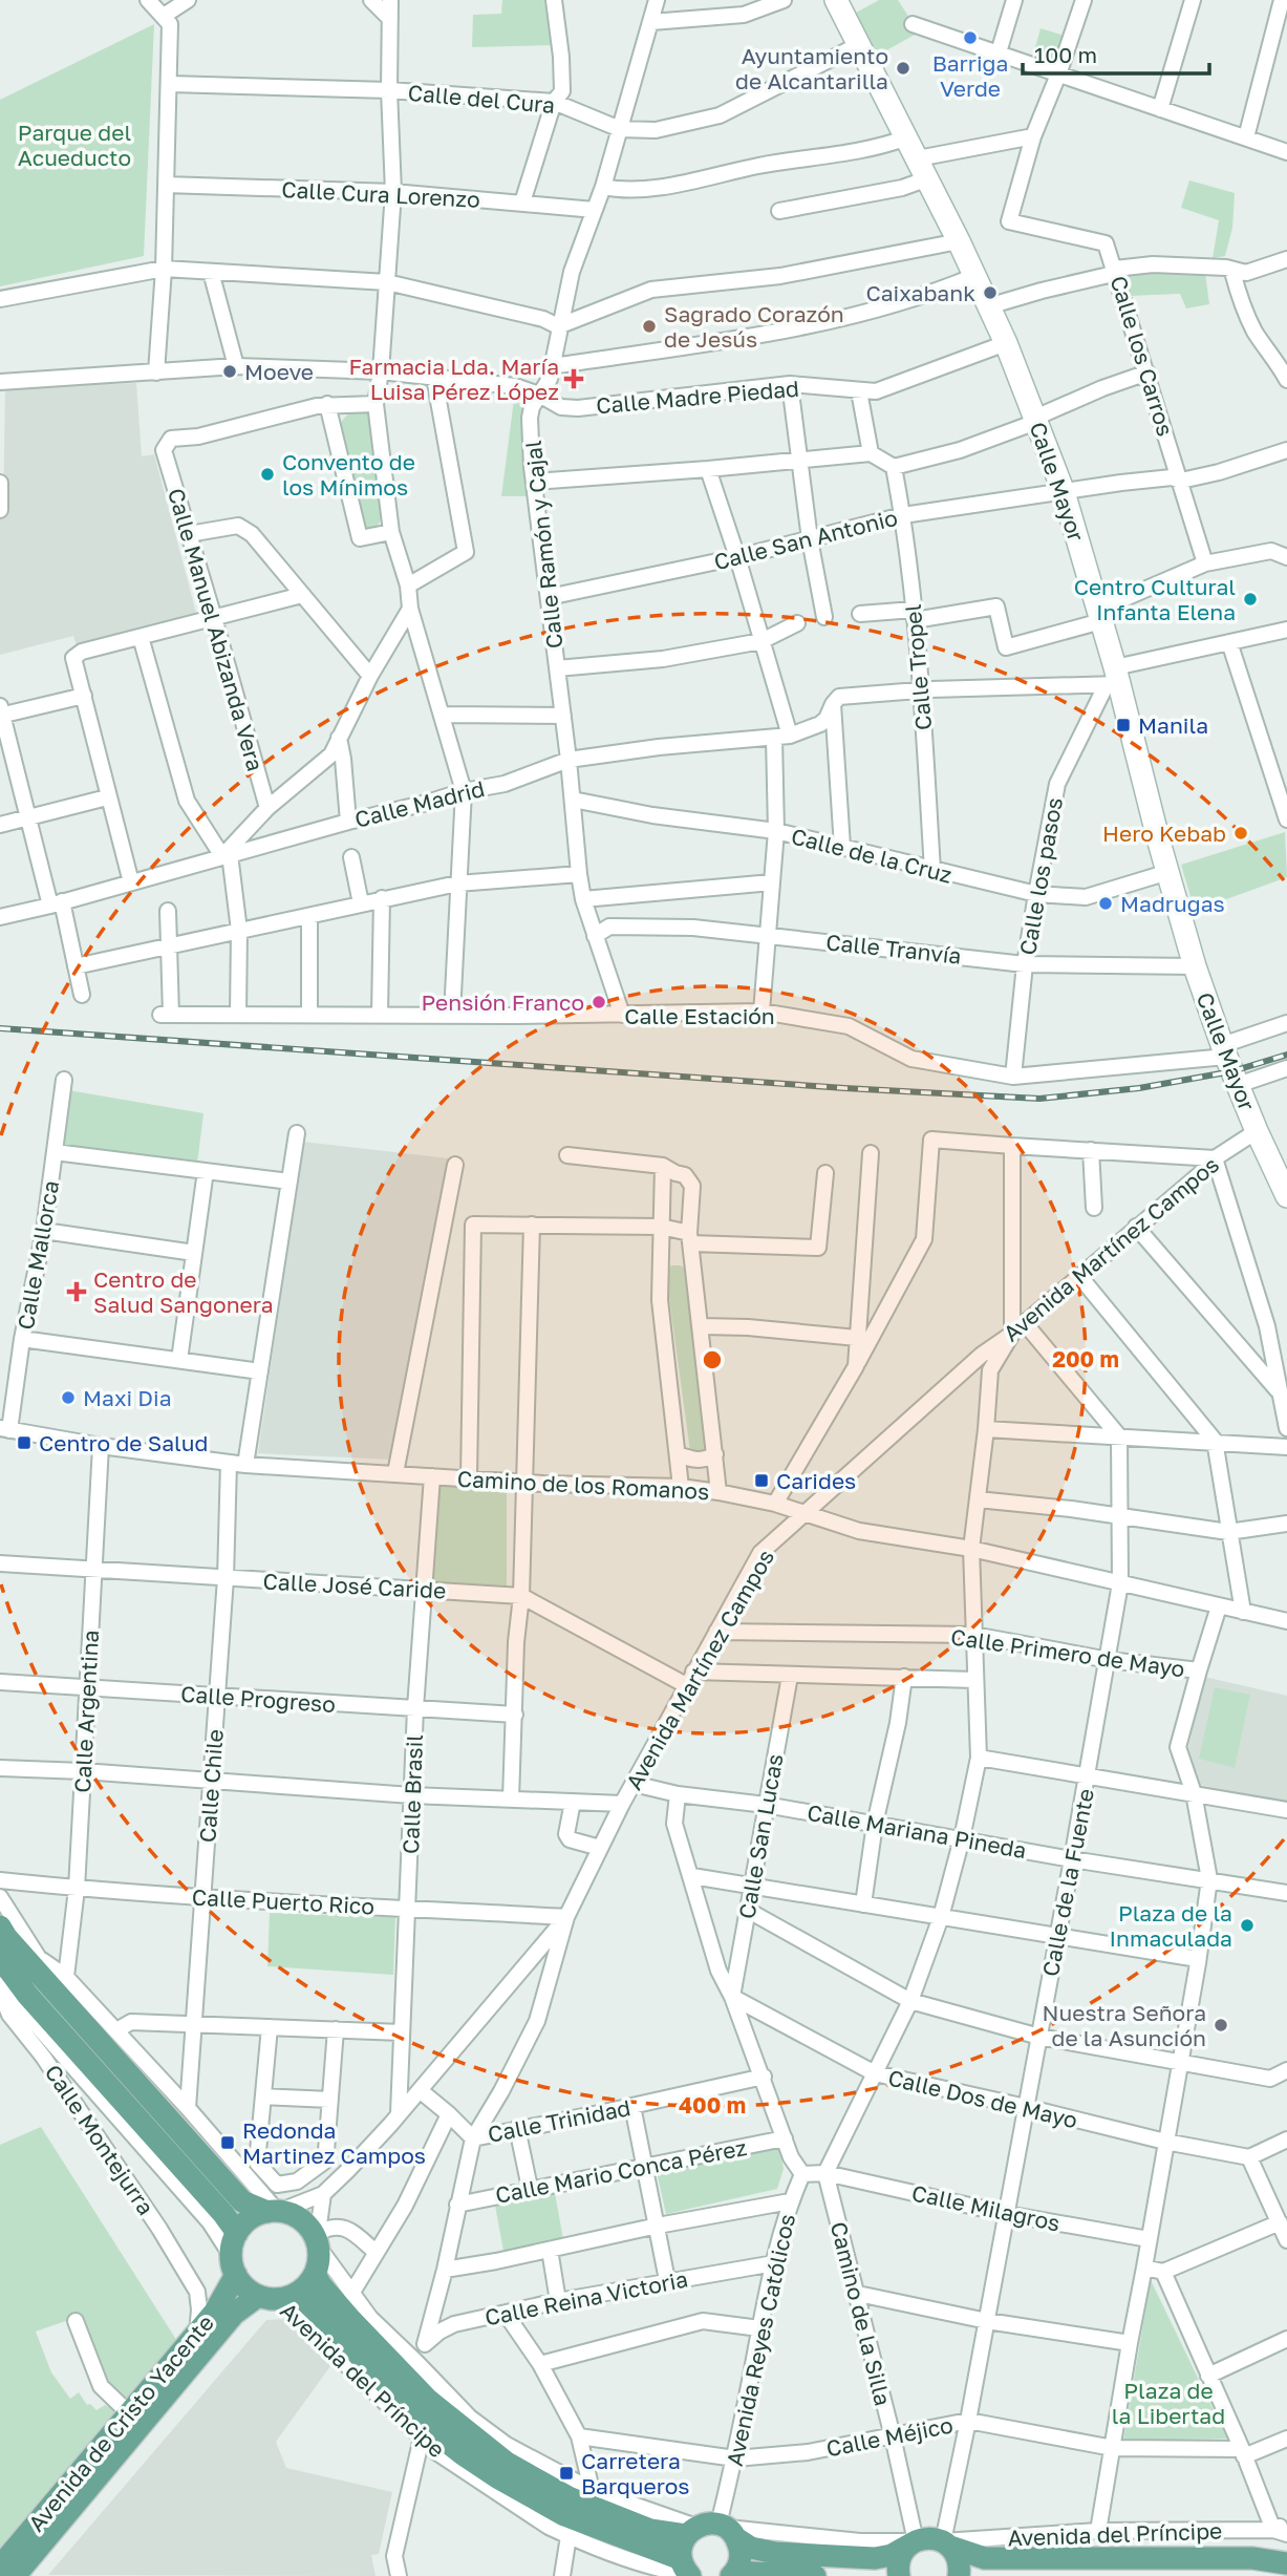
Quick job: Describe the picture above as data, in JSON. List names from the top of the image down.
{
  "streets": {
    "main road": ["Calle Mayor", "Avenida del Príncipe", "Avenida de Cristo Yacente"],
    "street": [
      "Calle del Cura",
      "Calle Cura Lorenzo",
      "Calle los Carros",
      "Calle Madre Piedad",
      "Calle San Antonio",
      "Calle Ramón y Cajal",
      "Calle Manuel Abizanda Vera",
      "Calle Tropel",
      "Calle Madrid",
      "Calle de la Cruz",
      "Calle los pasos",
      "Calle Tranvía",
      "Calle Estación",
      "Avenida Martínez Campos",
      "Calle Mallorca",
      "Camino de los Romanos",
      "Calle José Caride",
      "Calle Primero de Mayo",
      "Calle Progreso",
      "Calle Argentina",
      "Calle Chile",
      "Calle Brasil",
      "Calle Mariana Pineda",
      "Calle San Lucas",
      "Calle de la Fuente",
      "Calle Puerto Rico",
      "Calle Dos de Mayo",
      "Calle Trinidad",
      "Calle Montejurra",
      "Calle Mario Conca Pérez",
      "Calle Milagros",
      "Calle Reina Victoria",
      "Camino de la Silla",
      "Avenida Reyes Católicos",
      "Calle Méjico"
    ]
  },
  "crossings": [
    ["Calle del Cura", "Calle Mayor"],
    ["Calle del Cura", "Calle Ramón y Cajal"],
    ["Calle Cura Lorenzo", "Calle Ramón y Cajal"],
    ["Calle los Carros", "Calle San Antonio"],
    ["Calle Madre Piedad", "Calle Mayor"],
    ["Calle Madre Piedad", "Calle Ramón y Cajal"],
    ["Calle Mayor", "Calle San Antonio"],
    ["Calle Mayor", "Calle de la Cruz"],
    ["Calle Mayor", "Calle los pasos"],
    ["Calle Mayor", "Calle Tranvía"],
    ["Calle Mayor", "Calle Estación"],
    ["Calle Mayor", "Avenida Martínez Campos"],
    ["Calle San Antonio", "Calle Ramón y Cajal"],
    ["Calle San Antonio", "Calle Tropel"],
    ["Calle Ramón y Cajal", "Calle Madrid"],
    ["Calle Ramón y Cajal", "Calle de la Cruz"],
    ["Calle Ramón y Cajal", "Calle Tranvía"],
    ["Calle Ramón y Cajal", "Calle Estación"],
    ["Calle Tropel", "Calle de la Cruz"],
    ["Calle de la Cruz", "Calle los pasos"],
    ["Calle los pasos", "Calle Tranvía"],
    ["Calle los pasos", "Calle Estación"],
    ["Avenida Martínez Campos", "Camino de los Romanos"],
    ["Avenida Martínez Campos", "Calle José Caride"],
    ["Avenida Martínez Campos", "Calle Primero de Mayo"],
    ["Avenida Martínez Campos", "Calle Brasil"],
    ["Avenida Martínez Campos", "Calle Puerto Rico"],
    ["Avenida Martínez Campos", "Calle Trinidad"],
    ["Avenida Martínez Campos", "Avenida del Príncipe"],
    ["Avenida Martínez Campos", "Avenida de Cristo Yacente"],
    ["Calle Mallorca", "Camino de los Romanos"],
    ["Camino de los Romanos", "Calle Argentina"],
    ["Camino de los Romanos", "Calle Chile"],
    ["Camino de los Romanos", "Calle Brasil"],
    ["Camino de los Romanos", "Calle de la Fuente"],
    ["Calle José Caride", "Calle Argentina"],
    ["Calle José Caride", "Calle Chile"],
    ["Calle José Caride", "Calle Brasil"],
    ["Calle Primero de Mayo", "Calle de la Fuente"],
    ["Calle Progreso", "Calle Argentina"],
    ["Calle Progreso", "Calle Chile"],
    ["Calle Progreso", "Calle Brasil"],
    ["Calle Argentina", "Calle Puerto Rico"],
    ["Calle Chile", "Calle Puerto Rico"],
    ["Calle Brasil", "Calle Puerto Rico"],
    ["Calle Mariana Pineda", "Calle San Lucas"],
    ["Calle Mariana Pineda", "Calle de la Fuente"],
    ["Calle San Lucas", "Calle Dos de Mayo"],
    ["Calle de la Fuente", "Calle Dos de Mayo"],
    ["Calle de la Fuente", "Calle Milagros"],
    ["Calle de la Fuente", "Avenida del Príncipe"],
    ["Calle de la Fuente", "Calle Méjico"],
    ["Calle Milagros", "Camino de la Silla"],
    ["Calle Reina Victoria", "Avenida Reyes Católicos"],
    ["Camino de la Silla", "Avenida del Príncipe"],
    ["Camino de la Silla", "Calle Méjico"],
    ["Avenida Reyes Católicos", "Avenida del Príncipe"],
    ["Avenida Reyes Católicos", "Calle Méjico"],
    ["Avenida del Príncipe", "Avenida de Cristo Yacente"]
  ],
  "parks": ["Parque del Acueducto", "Plaza de la Libertad"],
  "places": {
    "other": [
      "Barriga Verde",
      "Ayuntamiento de Alcantarilla",
      "Caixabank",
      "Sagrado Corazón de Jesús",
      "Moeve",
      "Convento de los Mínimos",
      "Centro Cultural Infanta Elena",
      "Hero Kebab",
      "Madrugas",
      "Pensión Franco",
      "Maxi Dia",
      "Plaza de la Inmaculada",
      "Nuestra Señora de la Asunción"
    ],
    "health": ["Farmacia Lda. María Luisa Pérez López", "Centro de Salud Sangonera"],
    "transit": [
      "Manila",
      "Centro de Salud",
      "Carides",
      "Redonda Martinez Campos",
      "Carretera Barqueros"
    ]
  },
  "scale_bar": "100 m",
  "rings": ["200 m", "400 m"]
}
